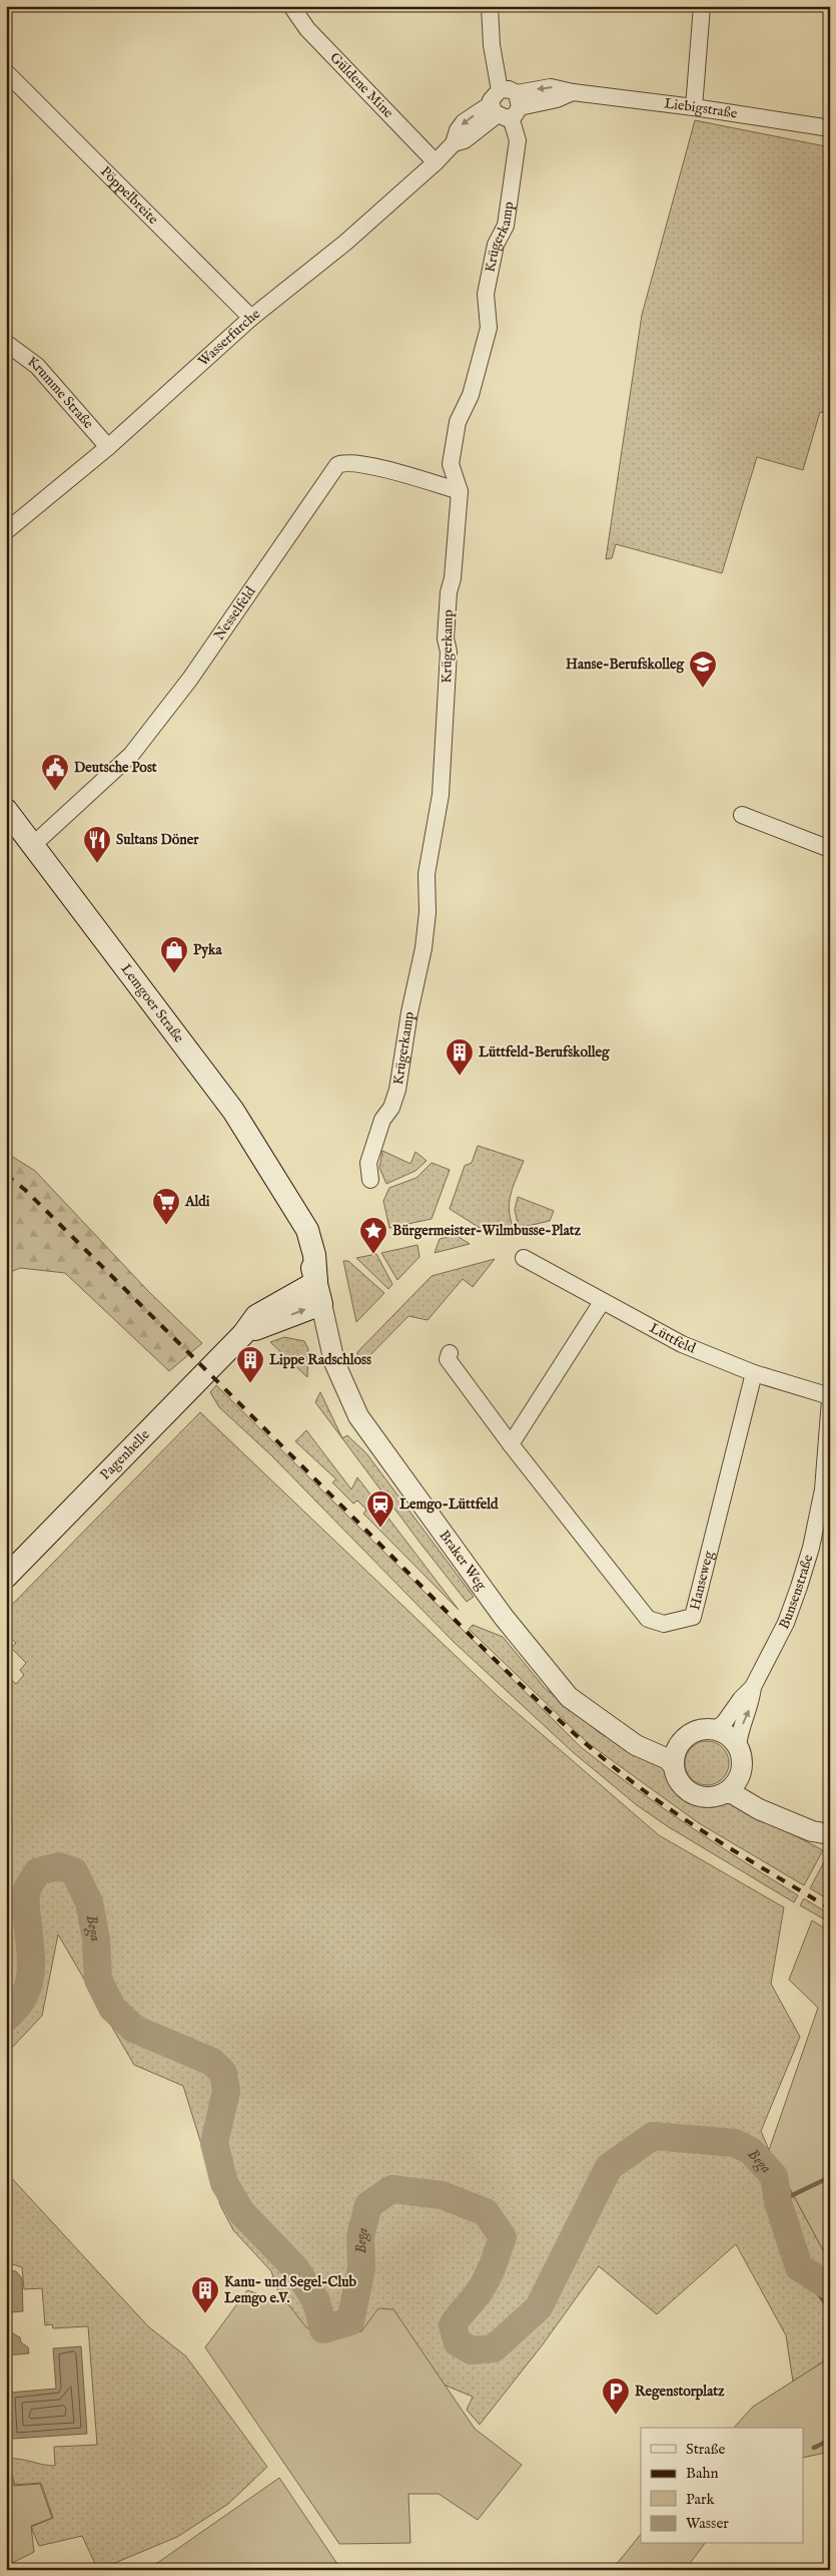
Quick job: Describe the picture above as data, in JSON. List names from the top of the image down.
{
  "streets": {
    "main road": ["Lemgoer Straße", "Pagenhelle"],
    "street": [
      "Güldene Mine",
      "Liebigstraße",
      "Pöppelbreite",
      "Krügerkamp",
      "Wasserfurche",
      "Krumme Straße",
      "Nesselfeld",
      "Lüttfeld",
      "Braker Weg",
      "Hanseweg",
      "Bunsenstraße"
    ]
  },
  "crossings": [
    ["Güldene Mine", "Wasserfurche"],
    ["Liebigstraße", "Krügerkamp"],
    ["Liebigstraße", "Wasserfurche"],
    ["Pöppelbreite", "Wasserfurche"],
    ["Krügerkamp", "Wasserfurche"],
    ["Krügerkamp", "Nesselfeld"],
    ["Wasserfurche", "Krumme Straße"],
    ["Nesselfeld", "Lemgoer Straße"],
    ["Lemgoer Straße", "Pagenhelle"],
    ["Lemgoer Straße", "Braker Weg"],
    ["Lüttfeld", "Hanseweg"],
    ["Pagenhelle", "Braker Weg"],
    ["Braker Weg", "Bunsenstraße"]
  ],
  "water": ["Bega"],
  "places": {
    "school or university": ["Hanse-Berufskolleg"],
    "public building": ["Deutsche Post"],
    "restaurant": ["Sultans Döner"],
    "shop": ["Pyka"],
    "building": ["Lüttfeld-Berufskolleg", "Lippe Radschloss", "Kanu- und Segel-Club Lemgo e.V."],
    "supermarket": ["Aldi"],
    "place": ["Bürgermeister-Wilmbusse-Platz"],
    "station": ["Lemgo-Lüttfeld"],
    "parking": ["Regenstorplatz"]
  },
  "legend": [
    "Straße",
    "Bahn",
    "Park",
    "Wasser"
  ]
}
